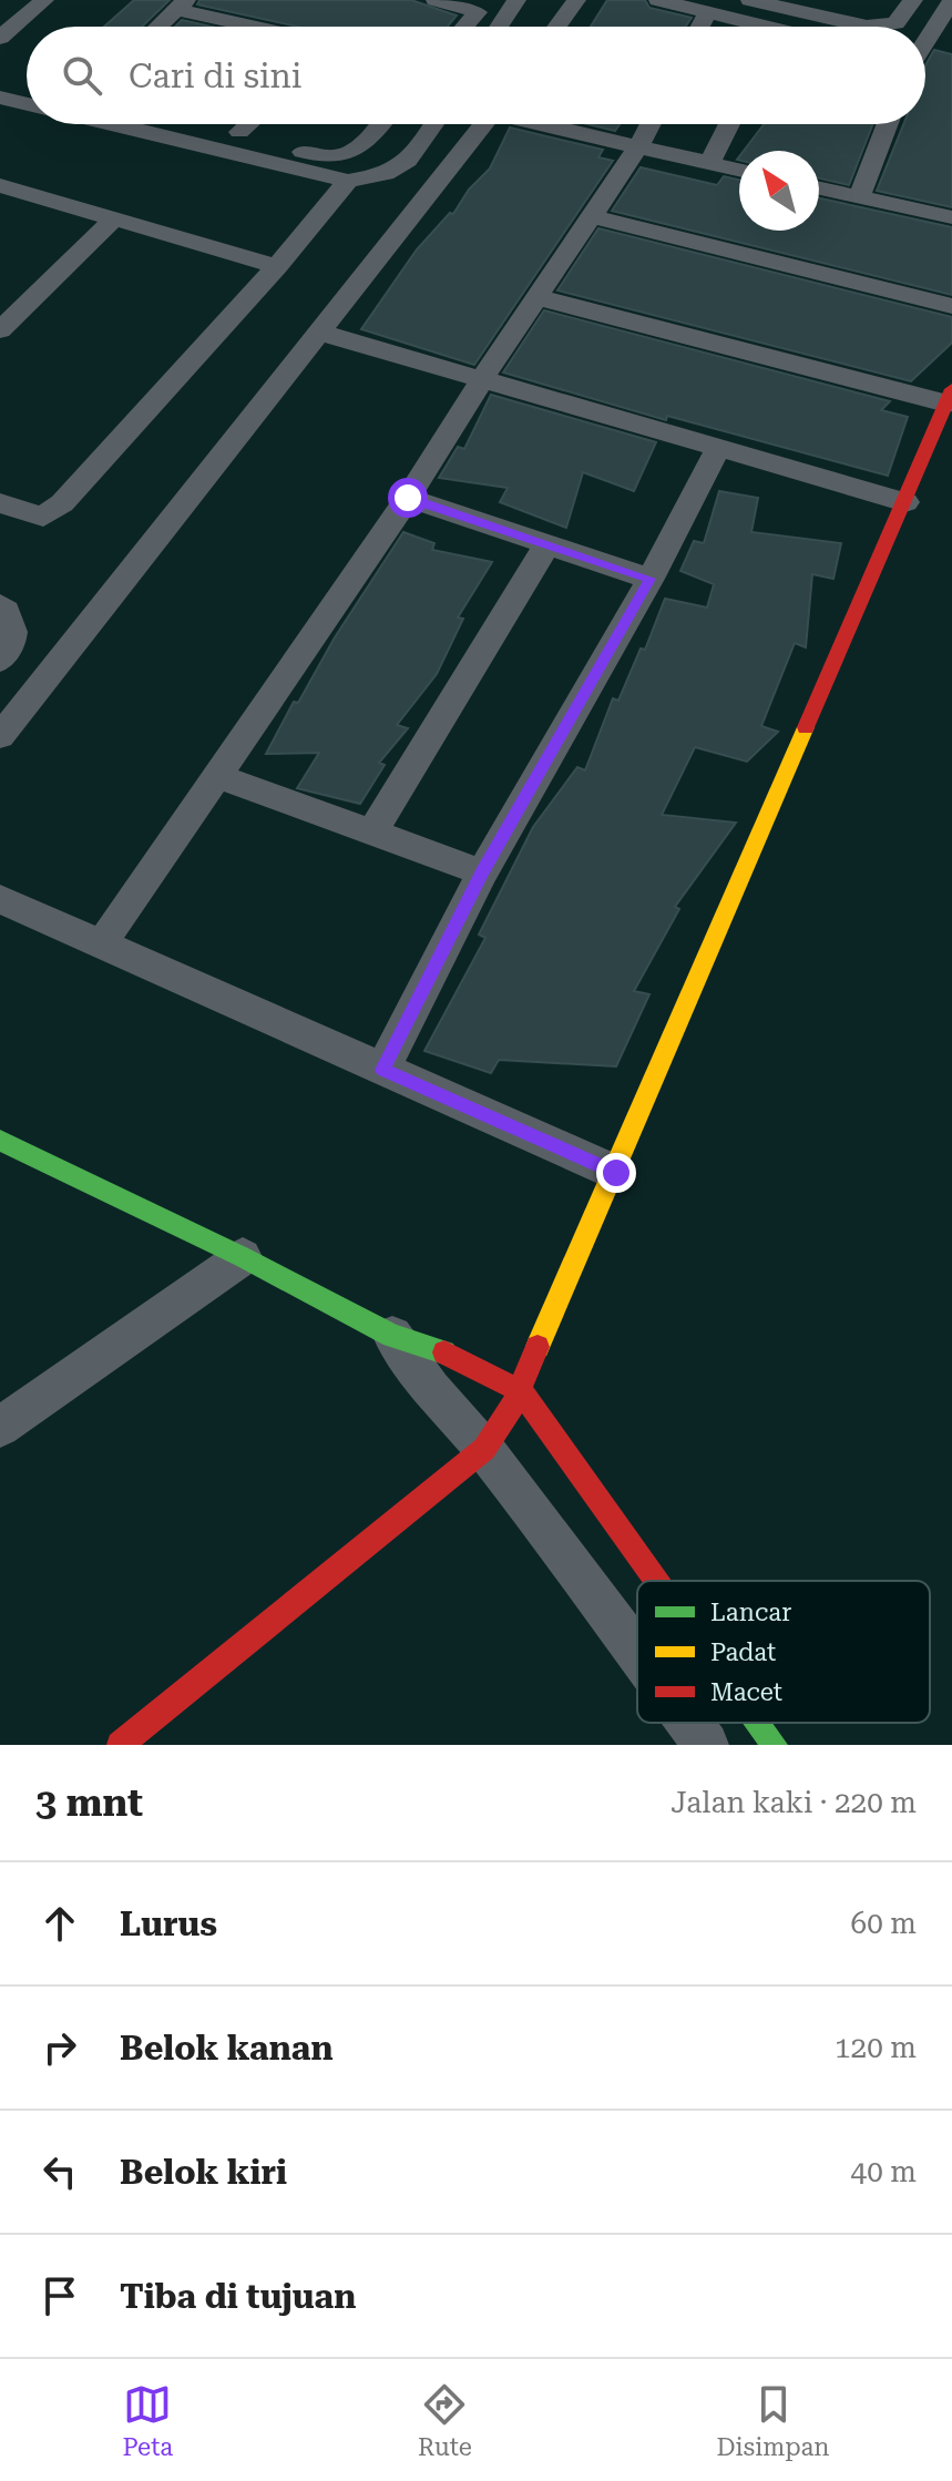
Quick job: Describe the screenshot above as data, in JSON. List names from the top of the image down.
{
  "legend": ["Lancar", "Padat", "Macet"],
  "north": "top left",
  "page": {
    "search": "Cari di sini",
    "heading": ["3 mnt", "Jalan kaki · 220 m"],
    "list": [
      ["Lurus", "60 m"],
      ["Belok kanan", "120 m"],
      ["Belok kiri", "40 m"],
      "Tiba di tujuan"
    ],
    "nav": ["Peta", "Rute", "Disimpan"]
  }
}
